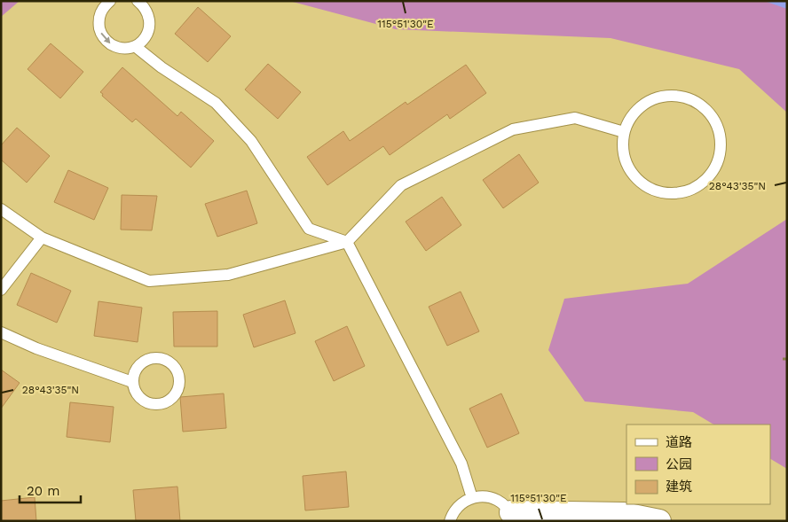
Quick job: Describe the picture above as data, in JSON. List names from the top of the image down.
{
  "legend": ["道路", "公园", "建筑"],
  "scale_bar": "20 m",
  "coordinates": ["115°51'30\"E", "28°43'35\"N"]
}
